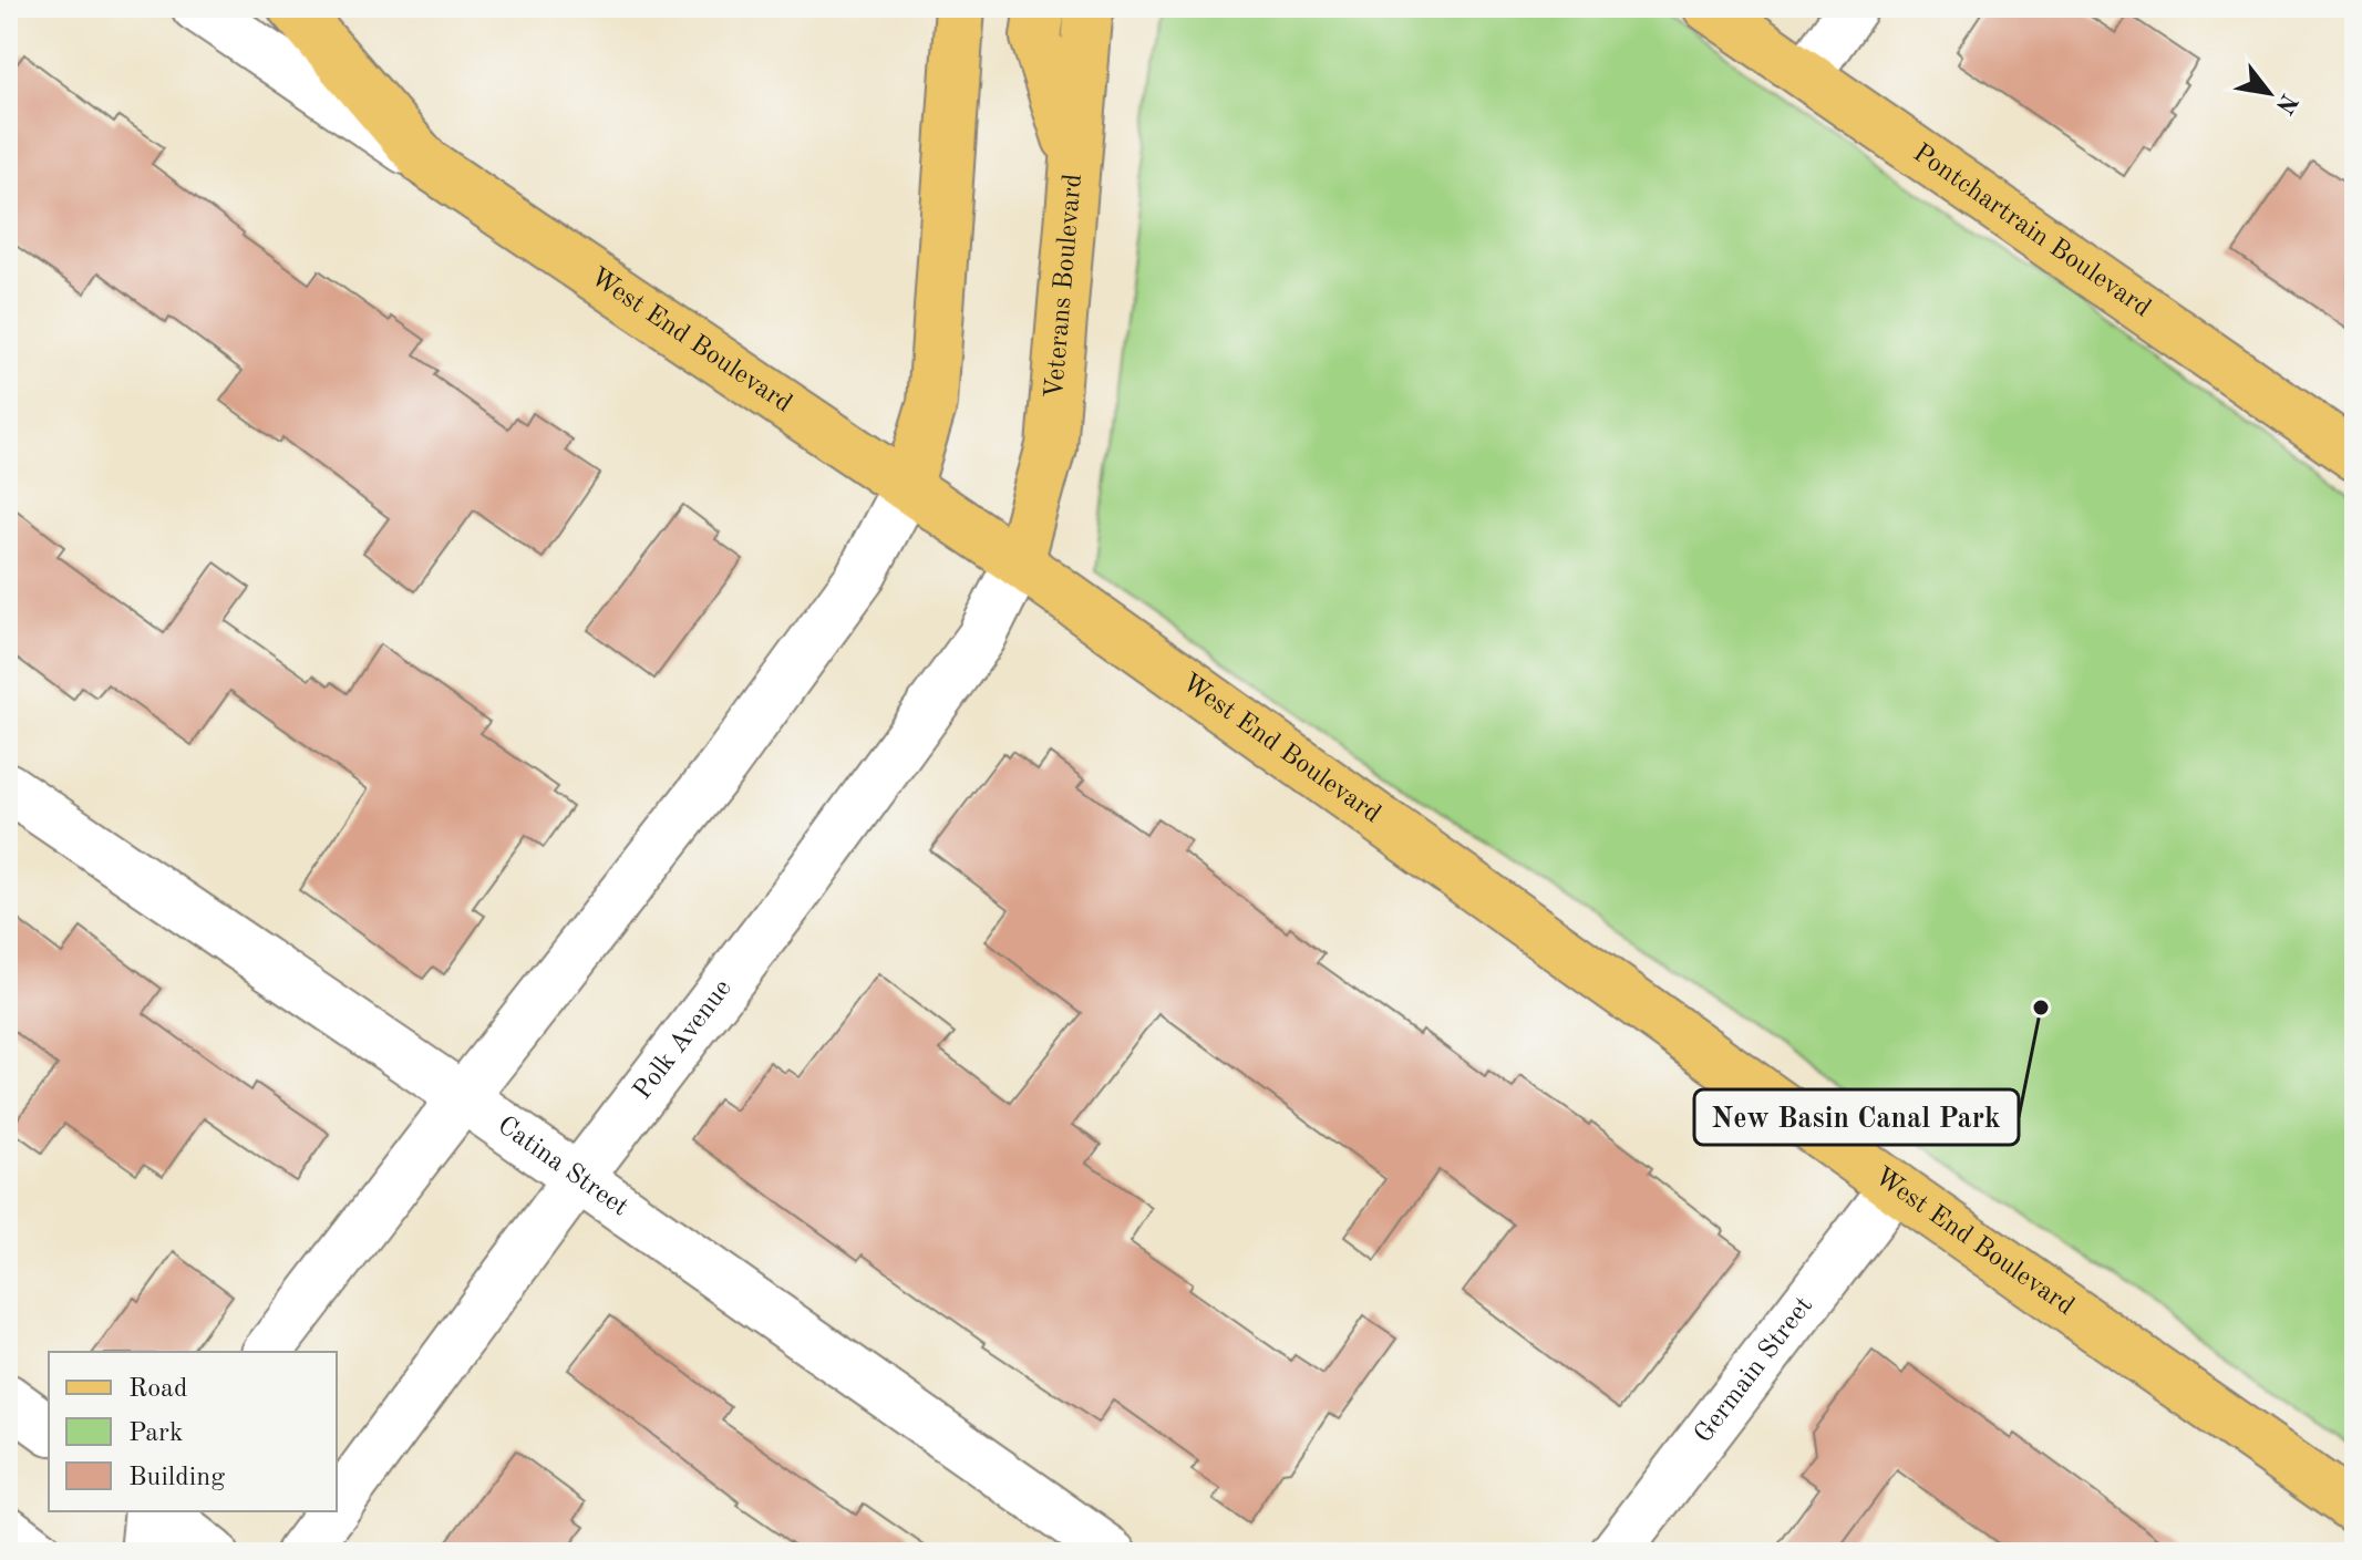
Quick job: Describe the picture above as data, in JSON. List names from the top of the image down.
{
  "streets": {
    "main road": ["Pontchartrain Boulevard", "Veterans Boulevard", "West End Boulevard"],
    "street": ["Polk Avenue", "Catina Street", "Germain Street"]
  },
  "crossings": [
    ["Veterans Boulevard", "West End Boulevard"],
    ["Veterans Boulevard", "Polk Avenue"],
    ["West End Boulevard", "Polk Avenue"],
    ["West End Boulevard", "Germain Street"],
    ["Polk Avenue", "Catina Street"]
  ],
  "places": ["New Basin Canal Park"],
  "legend": ["Road", "Park", "Building"],
  "north": "bottom right"
}
